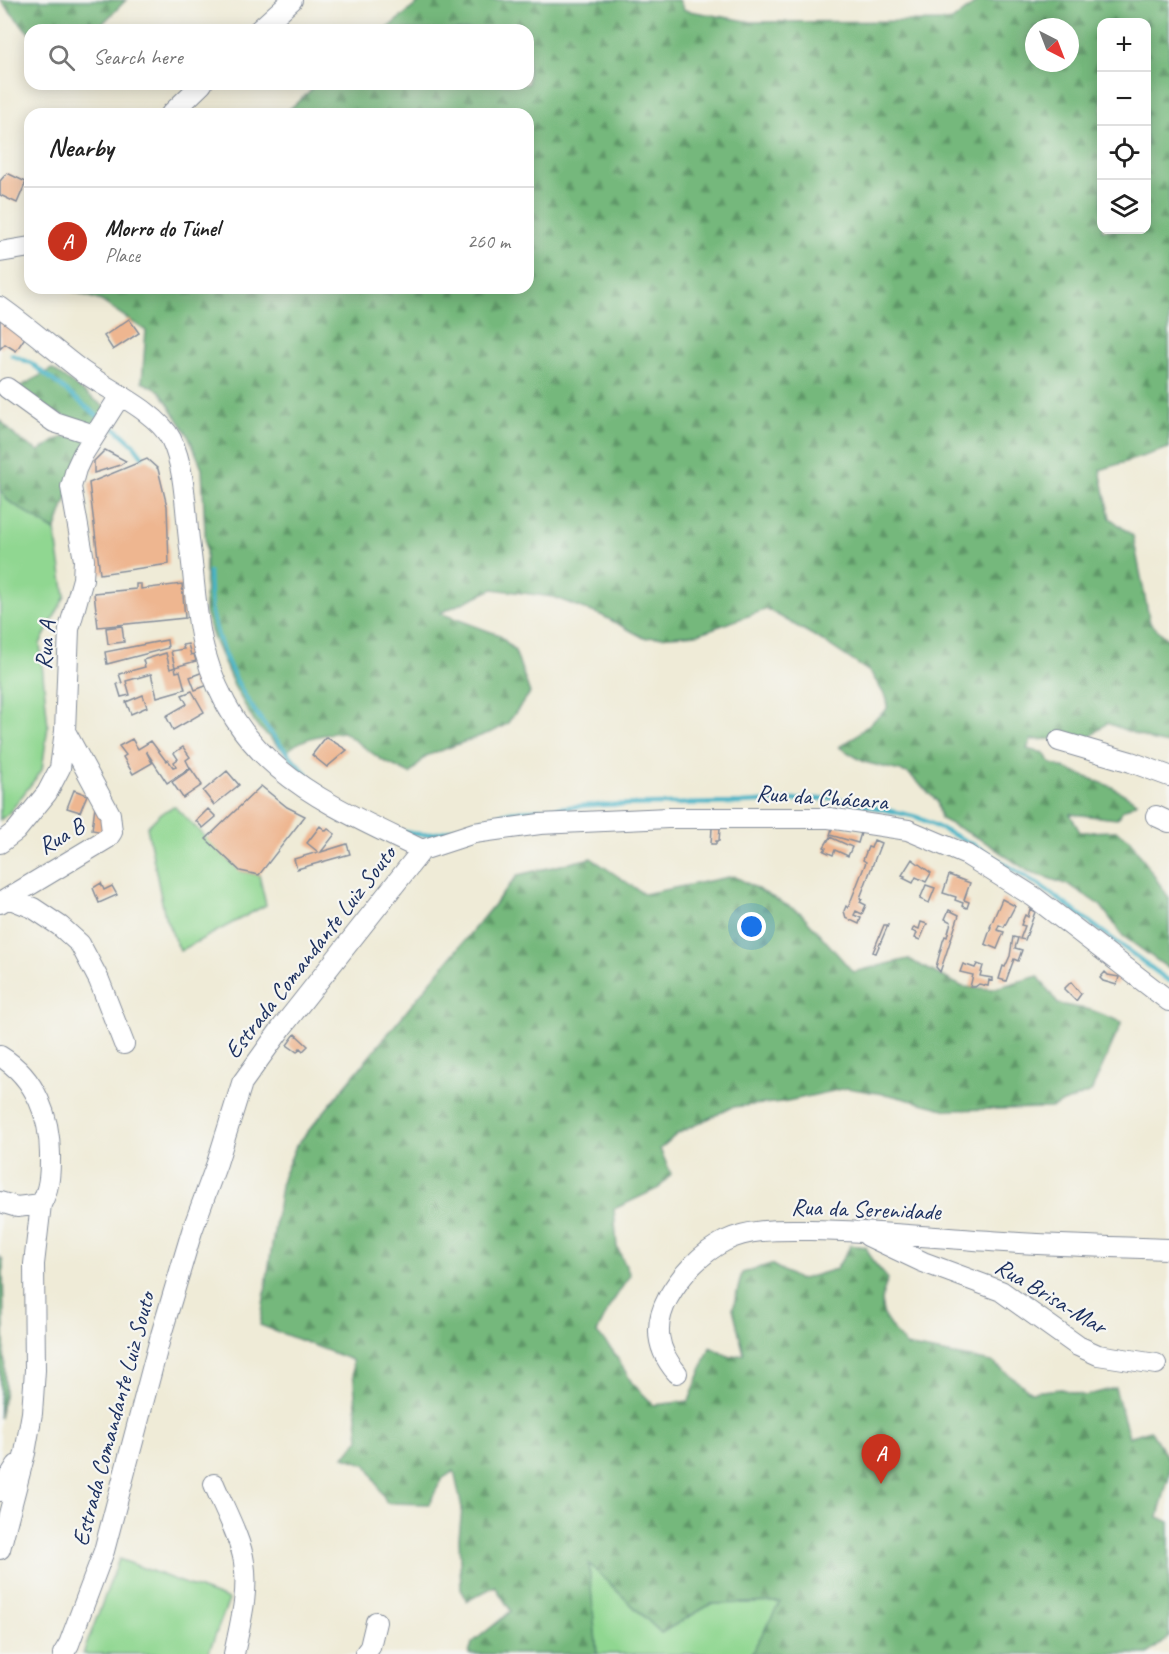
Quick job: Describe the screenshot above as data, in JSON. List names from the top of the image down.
{
  "streets": {
    "street": [
      "Rua A",
      "Rua da Chácara",
      "Rua B",
      "Estrada Comandante Luiz Souto",
      "Rua da Serenidade",
      "Rua Brisa-Mar"
    ]
  },
  "crossings": [
    ["Rua A", "Rua B"],
    ["Rua A", "Estrada Comandante Luiz Souto"],
    ["Rua da Chácara", "Estrada Comandante Luiz Souto"],
    ["Rua da Serenidade", "Rua Brisa-Mar"]
  ],
  "north": "bottom right",
  "page": {
    "map_buttons": ["+", "−"],
    "search": "Search here",
    "heading": "Nearby",
    "list": [
      {
        "mark": "A",
        "name": "Morro do Túnel",
        "note": "Place",
        "value": "260 m"
      }
    ],
    "pins": "A"
  }
}
